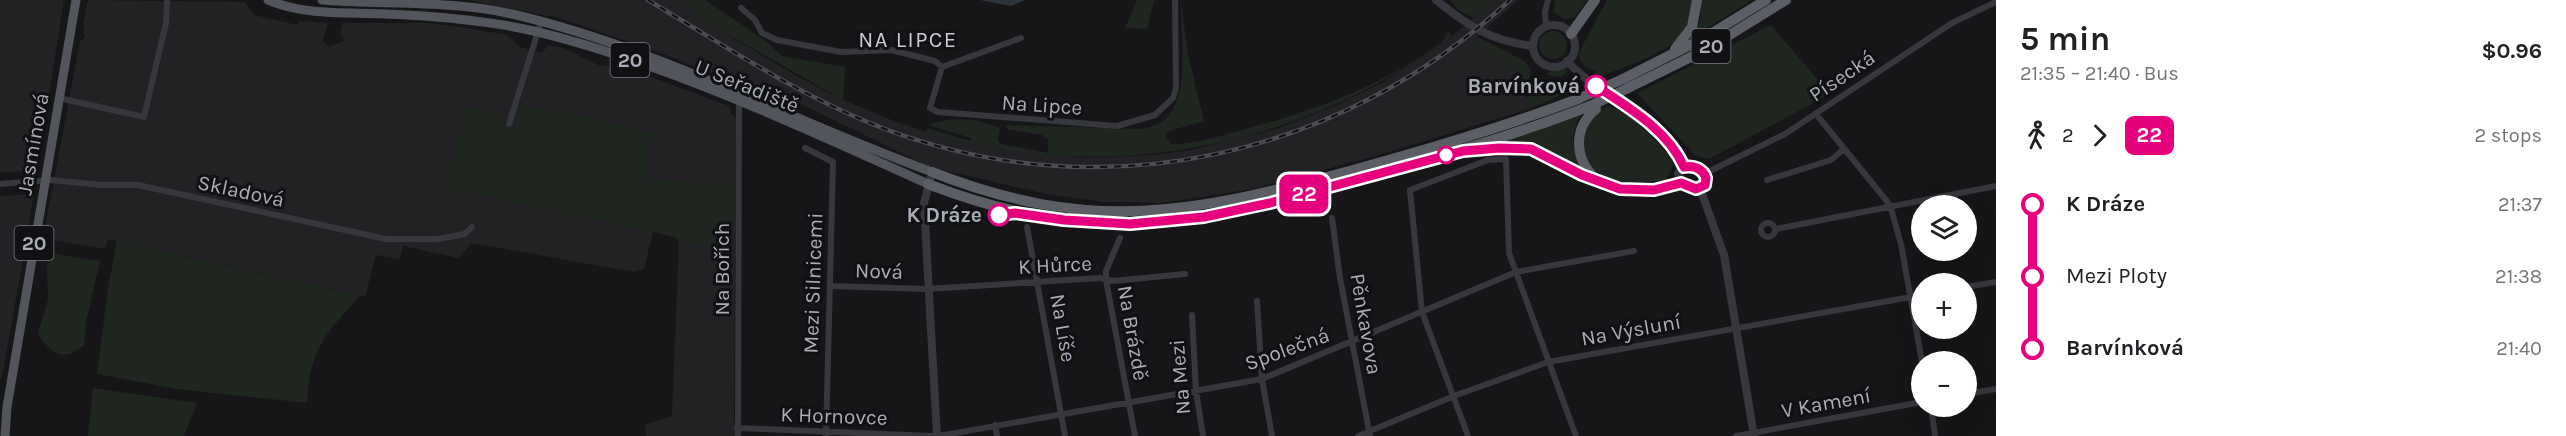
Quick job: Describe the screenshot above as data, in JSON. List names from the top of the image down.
{
  "streets": {
    "highway": ["20", "U Seřadiště"],
    "main road": ["Jasmínová"],
    "street": [
      "Písecká",
      "Na Lipce",
      "Skladová",
      "K Hůrce",
      "Na Bořích",
      "Nová",
      "Mezi Silnicemi",
      "Pěnkavova",
      "Na Líše",
      "Na Výsluní",
      "Na Brázdě",
      "Společná",
      "Na Mezi",
      "V Kamení",
      "K Hornovce"
    ]
  },
  "crossings": [
    ["20", "U Seřadiště"],
    ["U Seřadiště", "Na Bořích"],
    ["Jasmínová", "Skladová"],
    ["K Hůrce", "Nová"],
    ["K Hůrce", "Na Líše"],
    ["K Hůrce", "Na Brázdě"],
    ["Na Bořích", "K Hornovce"],
    ["Nová", "Mezi Silnicemi"],
    ["Mezi Silnicemi", "K Hornovce"],
    ["Pěnkavova", "Na Výsluní"],
    ["Pěnkavova", "Společná"],
    ["Na Líše", "Společná"],
    ["Na Brázdě", "Společná"],
    ["Společná", "Na Mezi"]
  ],
  "districts": ["NA LIPCE"],
  "places": ["Barvínková", "K Dráze"],
  "lines": ["bus line 22"],
  "page": {
    "on_map": "22",
    "heading": ["5 min", "21:35 – 21:40 · Bus", "$0.96"],
    "legs": ["2", "22", "2 stops"],
    "list": [
      {
        "name": "K Dráze",
        "value": "21:37"
      },
      {
        "name": "Mezi Ploty",
        "value": "21:38"
      },
      {
        "name": "Barvínková",
        "value": "21:40"
      }
    ],
    "map_buttons": ["+", "−"]
  }
}
